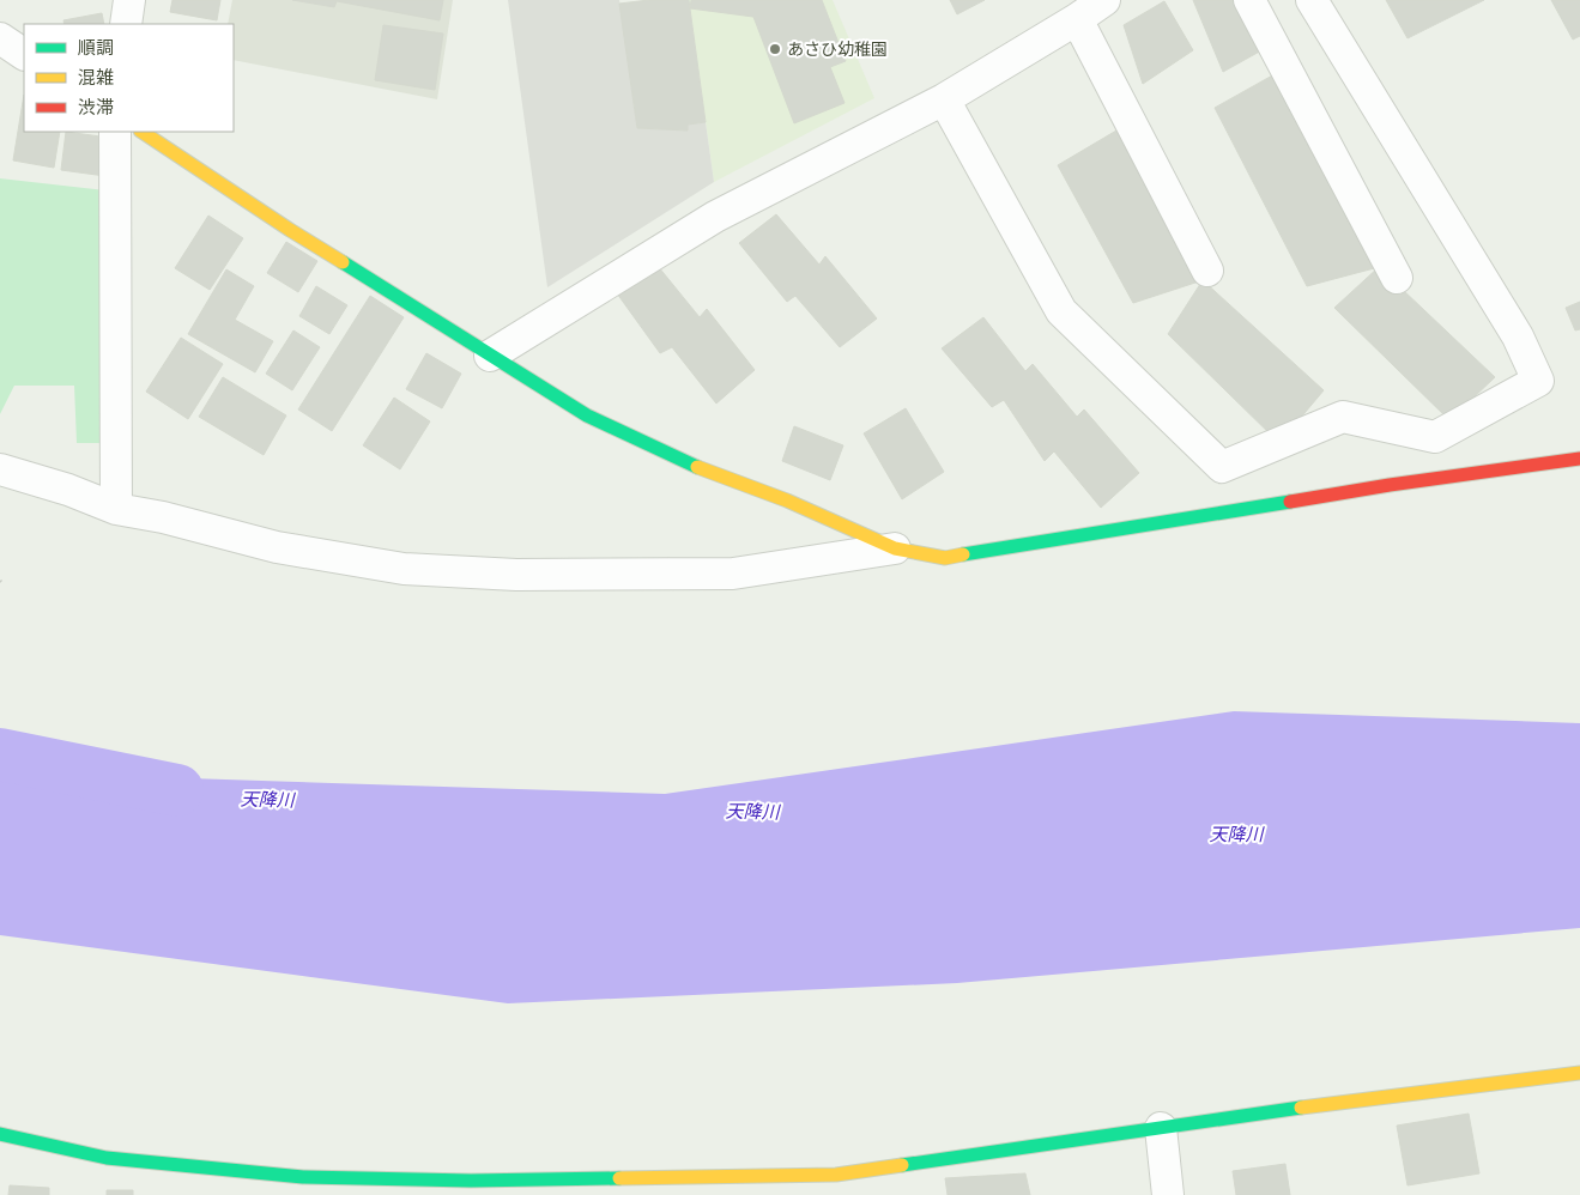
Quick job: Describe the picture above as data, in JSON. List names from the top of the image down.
{
  "water": ["天降川"],
  "places": ["あさひ幼稚園"],
  "legend": ["順調", "混雑", "渋滞"]
}
